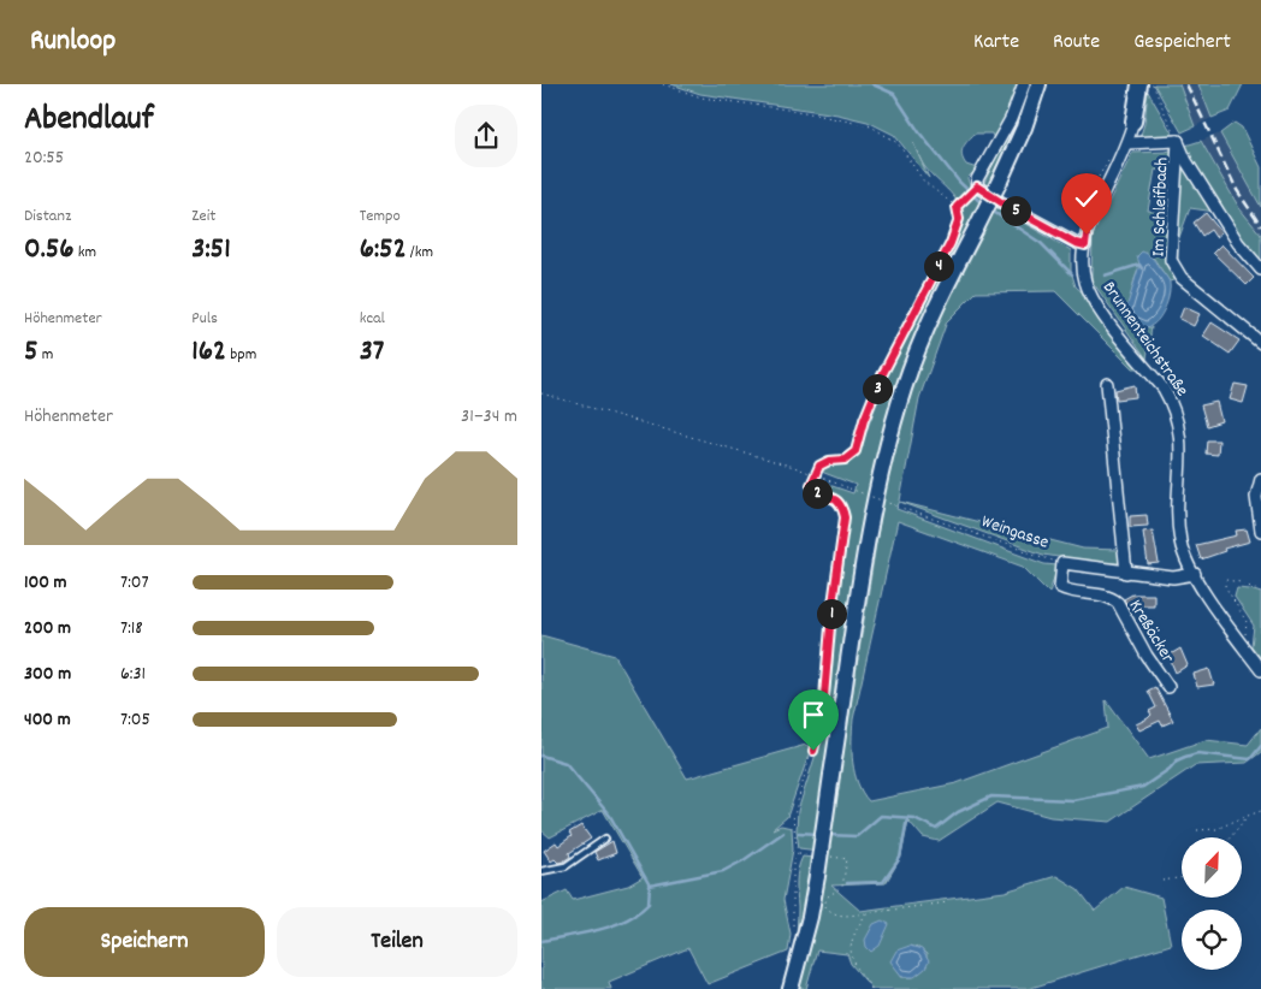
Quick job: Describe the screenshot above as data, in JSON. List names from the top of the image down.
{
  "streets": {
    "street": [
      "Im Schleifbach",
      "Brunnenteichstraße",
      "Weingasse",
      "Kreßäcker"
    ]
  },
  "crossings": [
    ["Brunnenteichstraße", "Weingasse"],
    ["Weingasse", "Kreßäcker"]
  ],
  "north": "top right",
  "page": {
    "header": "Runloop",
    "nav": ["Karte", "Route", "Gespeichert"],
    "heading": ["Abendlauf", "20:55"],
    "stats": [
      ["Distanz", "0.56 km"],
      ["Zeit", "3:51"],
      ["Tempo", "6:52 /km"],
      ["Höhenmeter", "5 m"],
      ["Puls", "162 bpm"],
      ["kcal", "37"]
    ],
    "pins": [
      "5",
      "4",
      "3",
      "2",
      "1"
    ],
    "chart": ["Höhenmeter", "31–34 m"],
    "list": [
      {
        "name": "100 m",
        "note": "7:07"
      },
      {
        "name": "200 m",
        "note": "7:18"
      },
      {
        "name": "300 m",
        "note": "6:31"
      },
      {
        "name": "400 m",
        "note": "7:05"
      }
    ],
    "buttons": ["Speichern", "Teilen"]
  }
}
